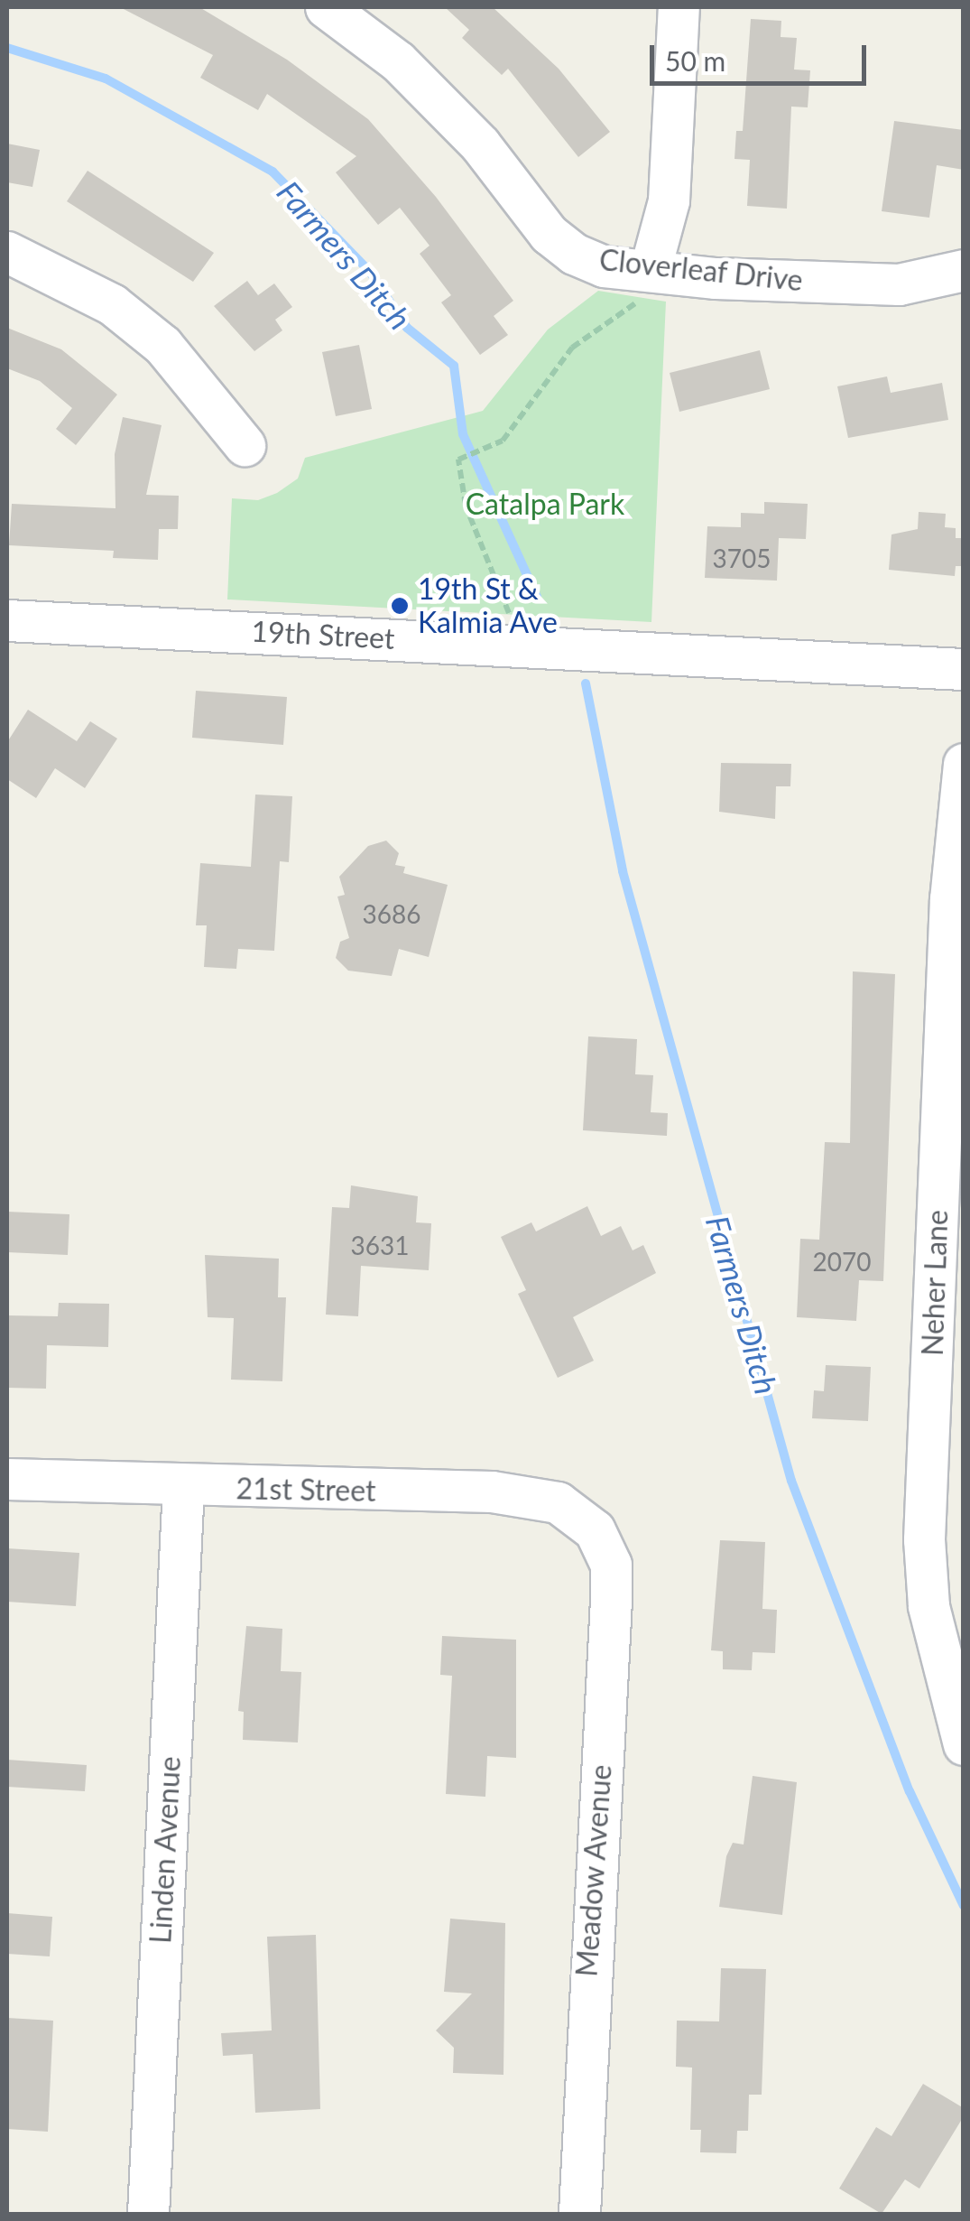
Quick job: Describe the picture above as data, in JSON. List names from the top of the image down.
{
  "streets": {
    "street": [
      "Cloverleaf Drive",
      "19th Street",
      "Neher Lane",
      "21st Street",
      "Linden Avenue",
      "Meadow Avenue"
    ]
  },
  "crossings": [
    ["21st Street", "Linden Avenue"],
    ["21st Street", "Meadow Avenue"]
  ],
  "water": ["Farmers Ditch"],
  "parks": ["Catalpa Park"],
  "places": ["19th St & Kalmia Ave"],
  "house_numbers": [
    "3705",
    "3686",
    "3631",
    "2070"
  ],
  "scale_bar": "50 m"
}
